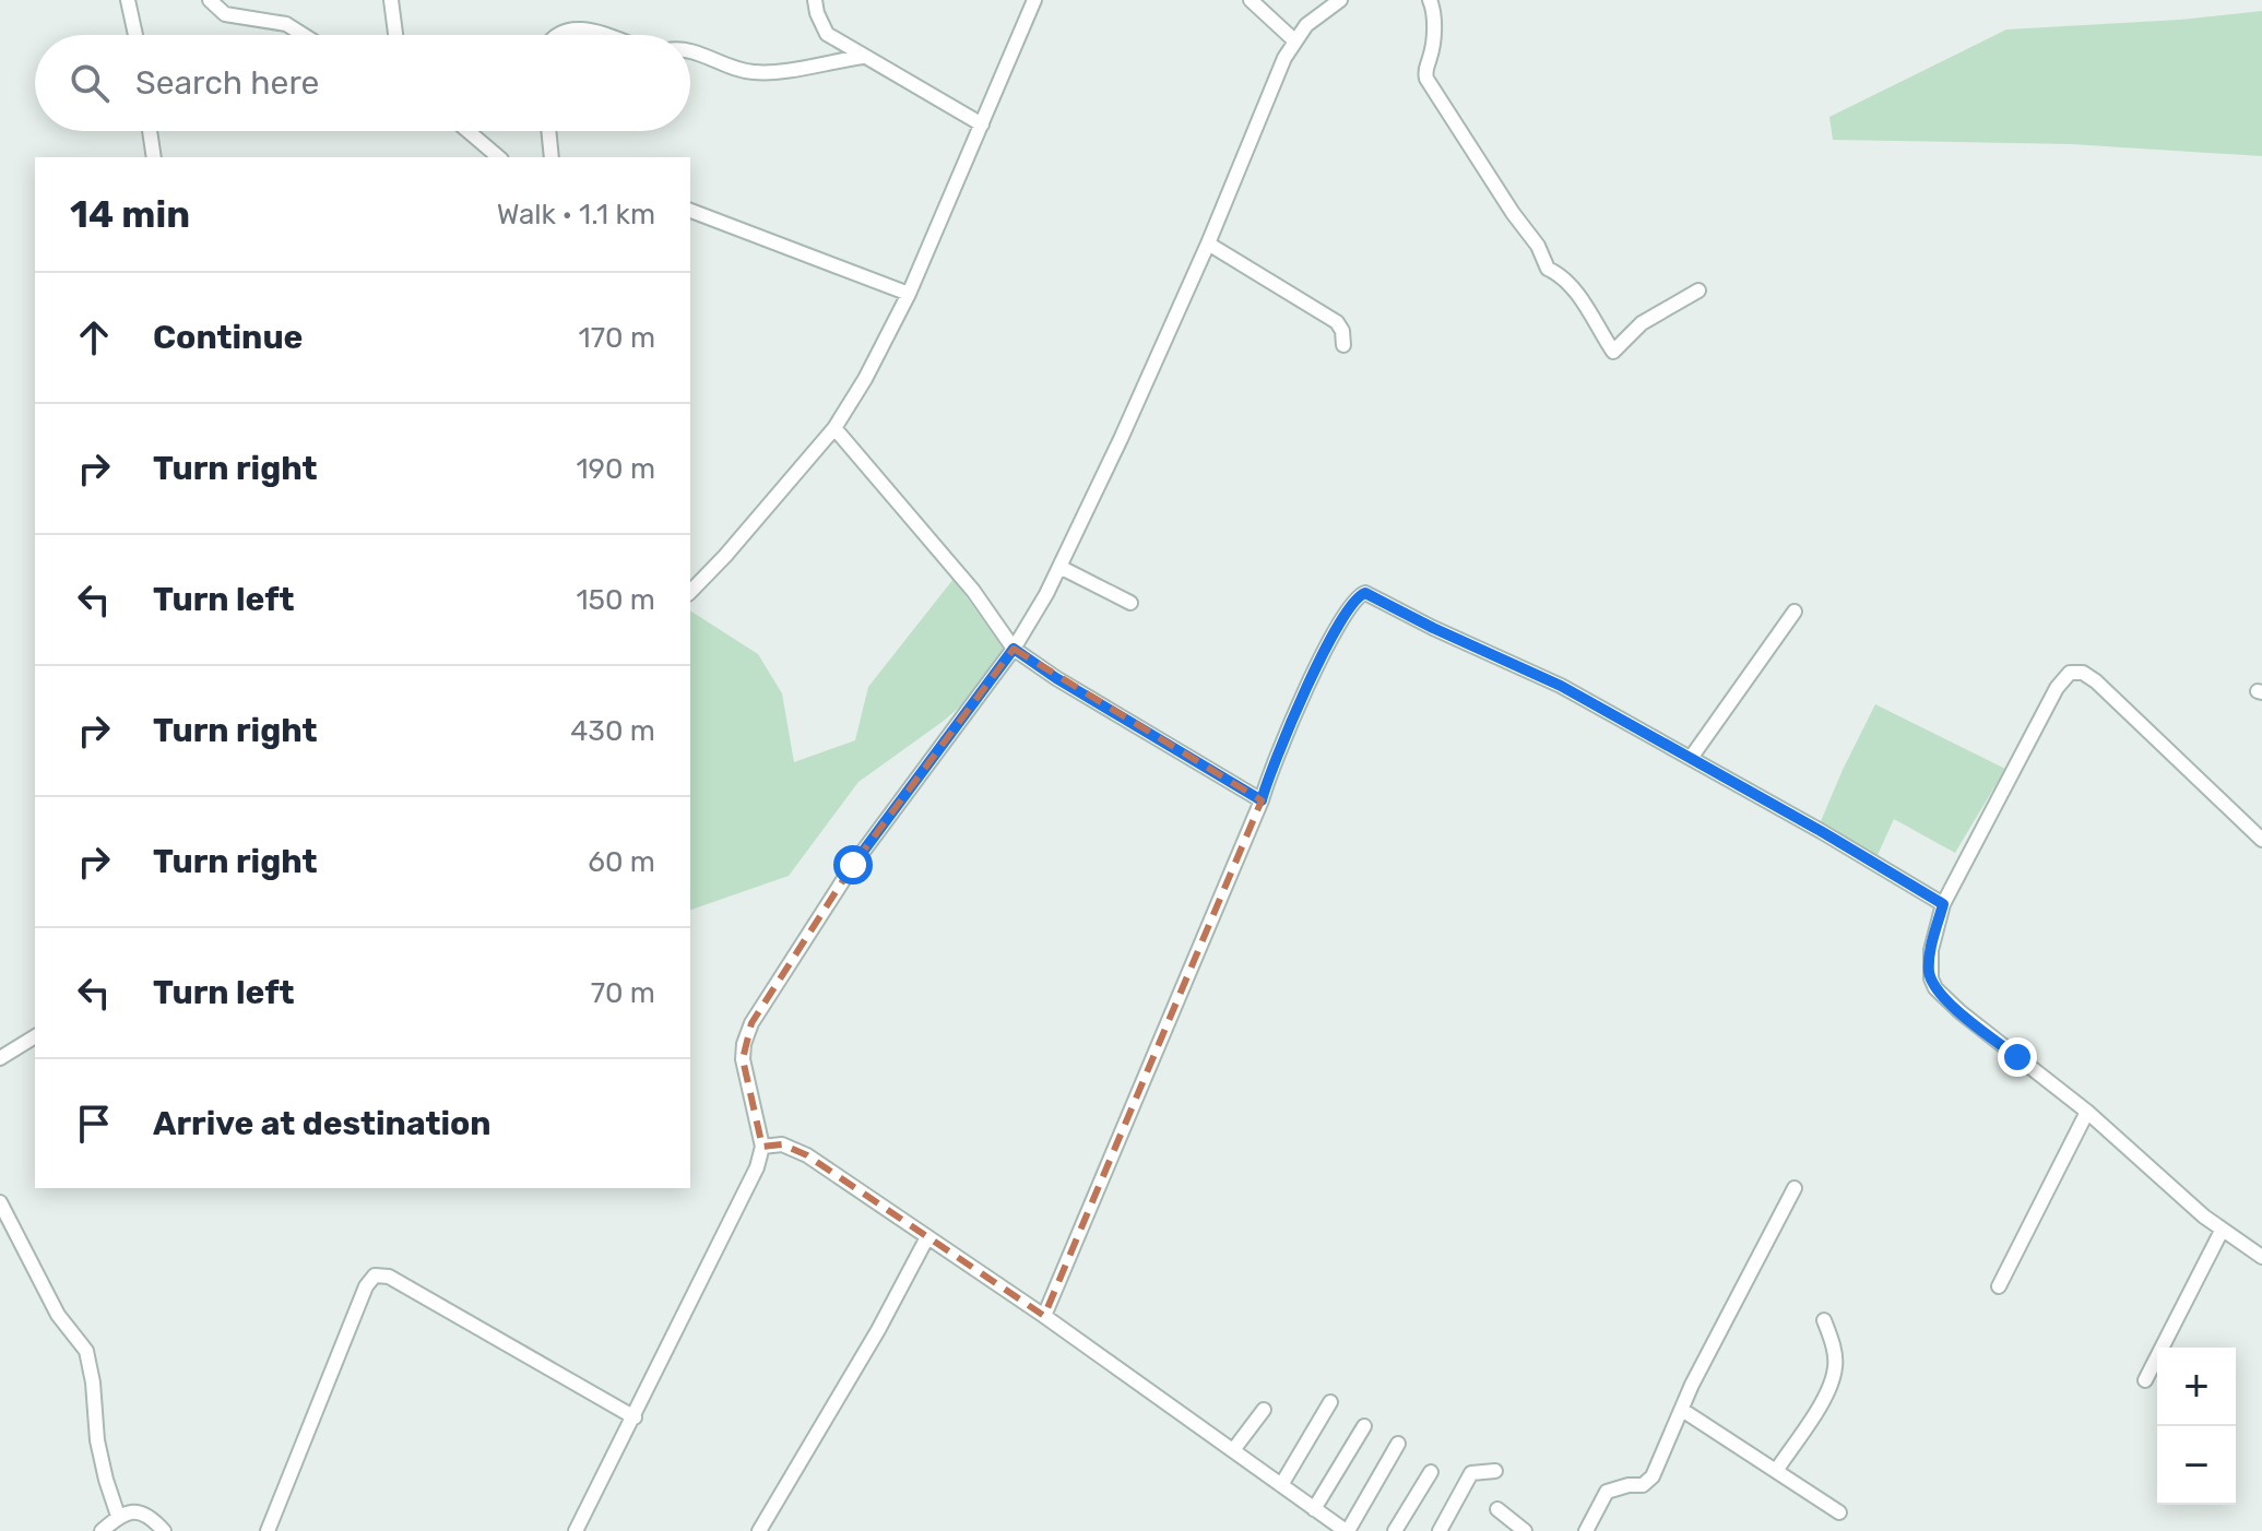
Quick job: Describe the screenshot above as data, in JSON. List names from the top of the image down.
{
  "page": {
    "search": "Search here",
    "heading": ["14 min", "Walk · 1.1 km"],
    "list": [
      ["Continue", "170 m"],
      ["Turn right", "190 m"],
      ["Turn left", "150 m"],
      ["Turn right", "430 m"],
      ["Turn right", "60 m"],
      ["Turn left", "70 m"],
      "Arrive at destination"
    ],
    "map_buttons": ["+", "−"]
  }
}
